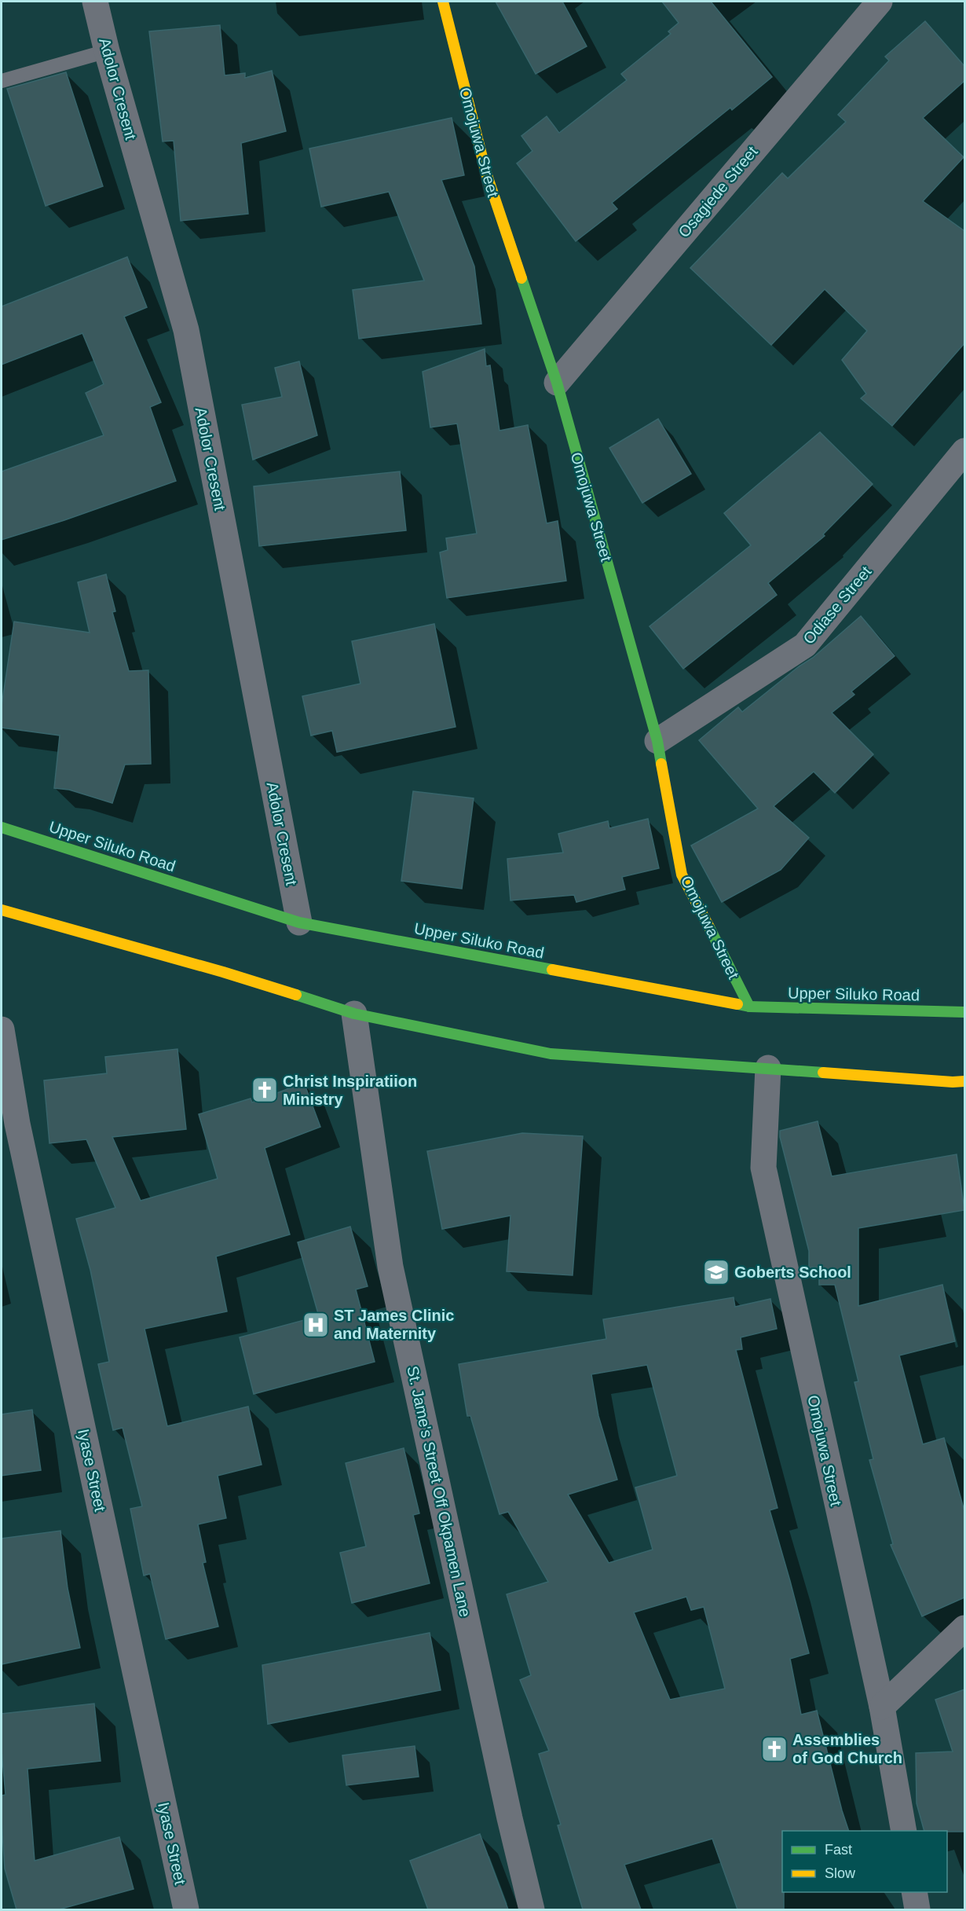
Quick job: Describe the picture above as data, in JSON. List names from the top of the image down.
{
  "streets": {
    "main road": ["Omojuwa Street", "Upper Siluko Road"],
    "street": [
      "Adolor Cresent",
      "Osagiede Street",
      "Odiase Street",
      "Iyase Street",
      "St. Jame's Street Off Okpamen Lane"
    ]
  },
  "crossings": [
    ["Adolor Cresent", "Upper Siluko Road"],
    ["Omojuwa Street", "Osagiede Street"],
    ["Omojuwa Street", "Odiase Street"],
    ["Omojuwa Street", "Upper Siluko Road"]
  ],
  "places": {
    "church": ["Christ Inspiratiion Ministry", "Assemblies of God Church"],
    "school or university": ["Goberts School"],
    "hospital": ["ST James Clinic and Maternity"]
  },
  "legend": ["Fast", "Slow"]
}
